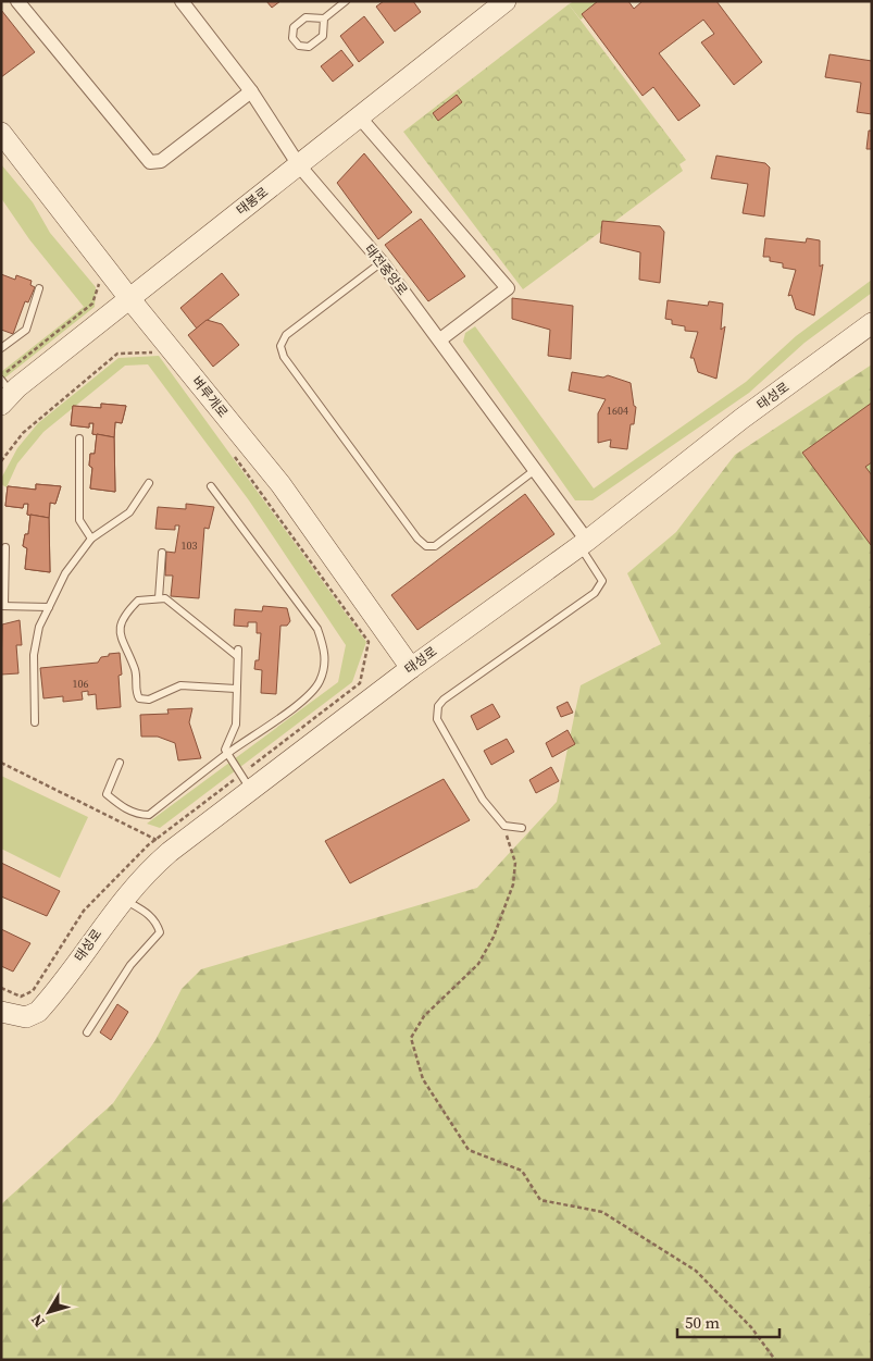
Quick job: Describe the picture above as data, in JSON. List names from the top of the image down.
{
  "streets": {
    "street": [
      "태봉로",
      "태전중앙로",
      "태성로",
      "벼루개로"
    ]
  },
  "crossings": [
    ["태봉로", "태전중앙로"],
    ["태봉로", "벼루개로"],
    ["태전중앙로", "태성로"],
    ["태성로", "벼루개로"]
  ],
  "house_numbers": ["1604", "103", "106"],
  "scale_bar": "50 m",
  "north": "bottom left"
}
